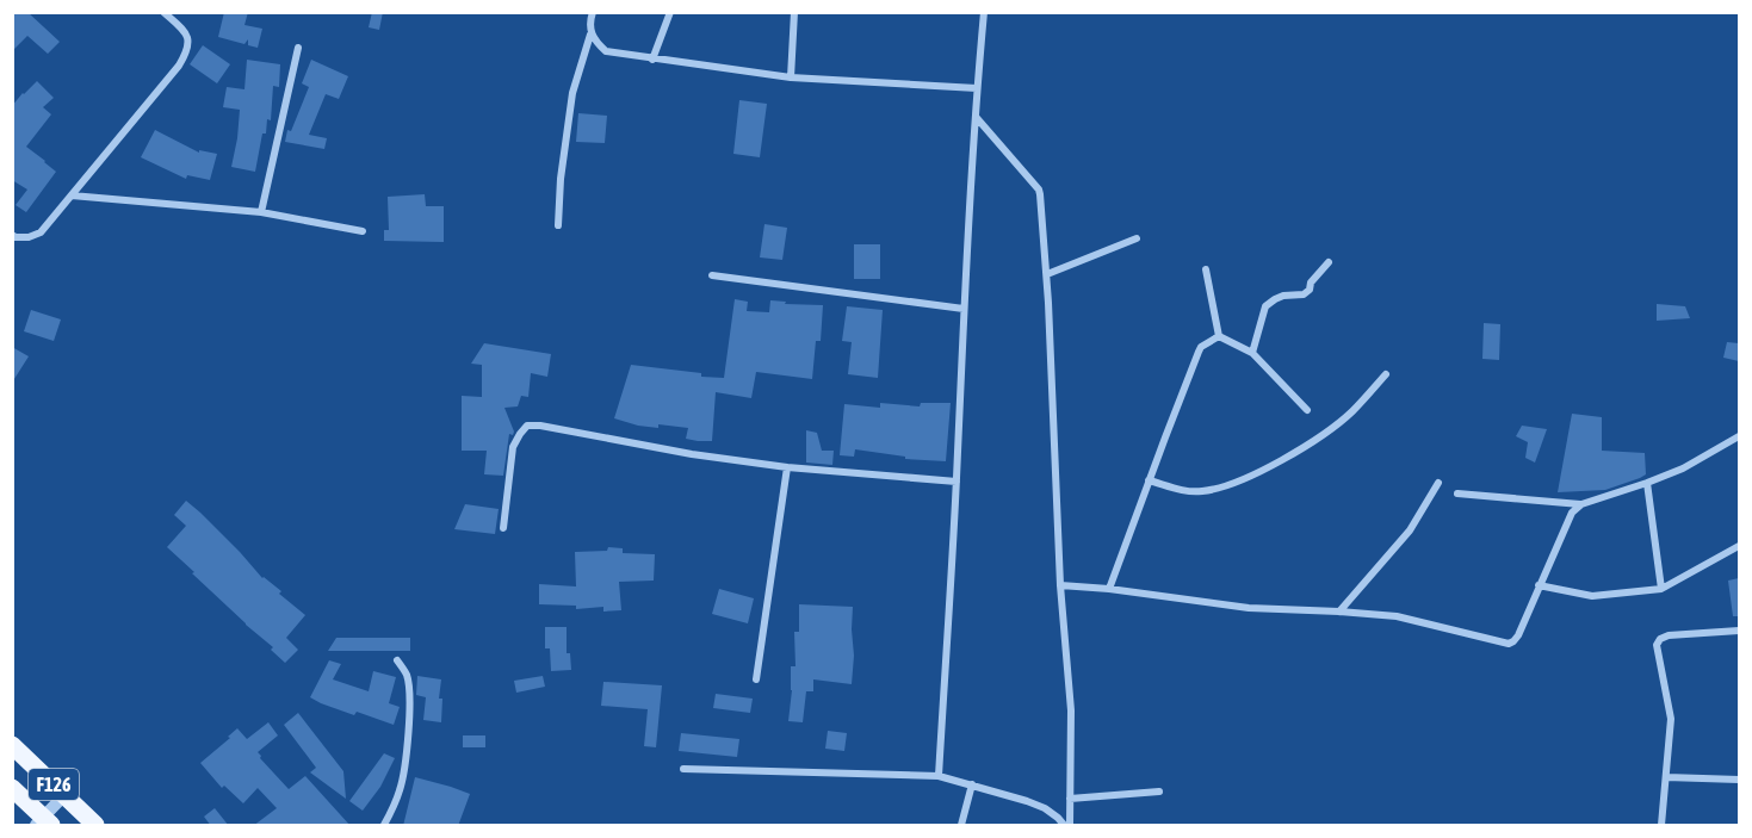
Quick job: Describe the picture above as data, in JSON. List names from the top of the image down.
{
  "streets": {
    "main road": ["F126"]
  }
}
